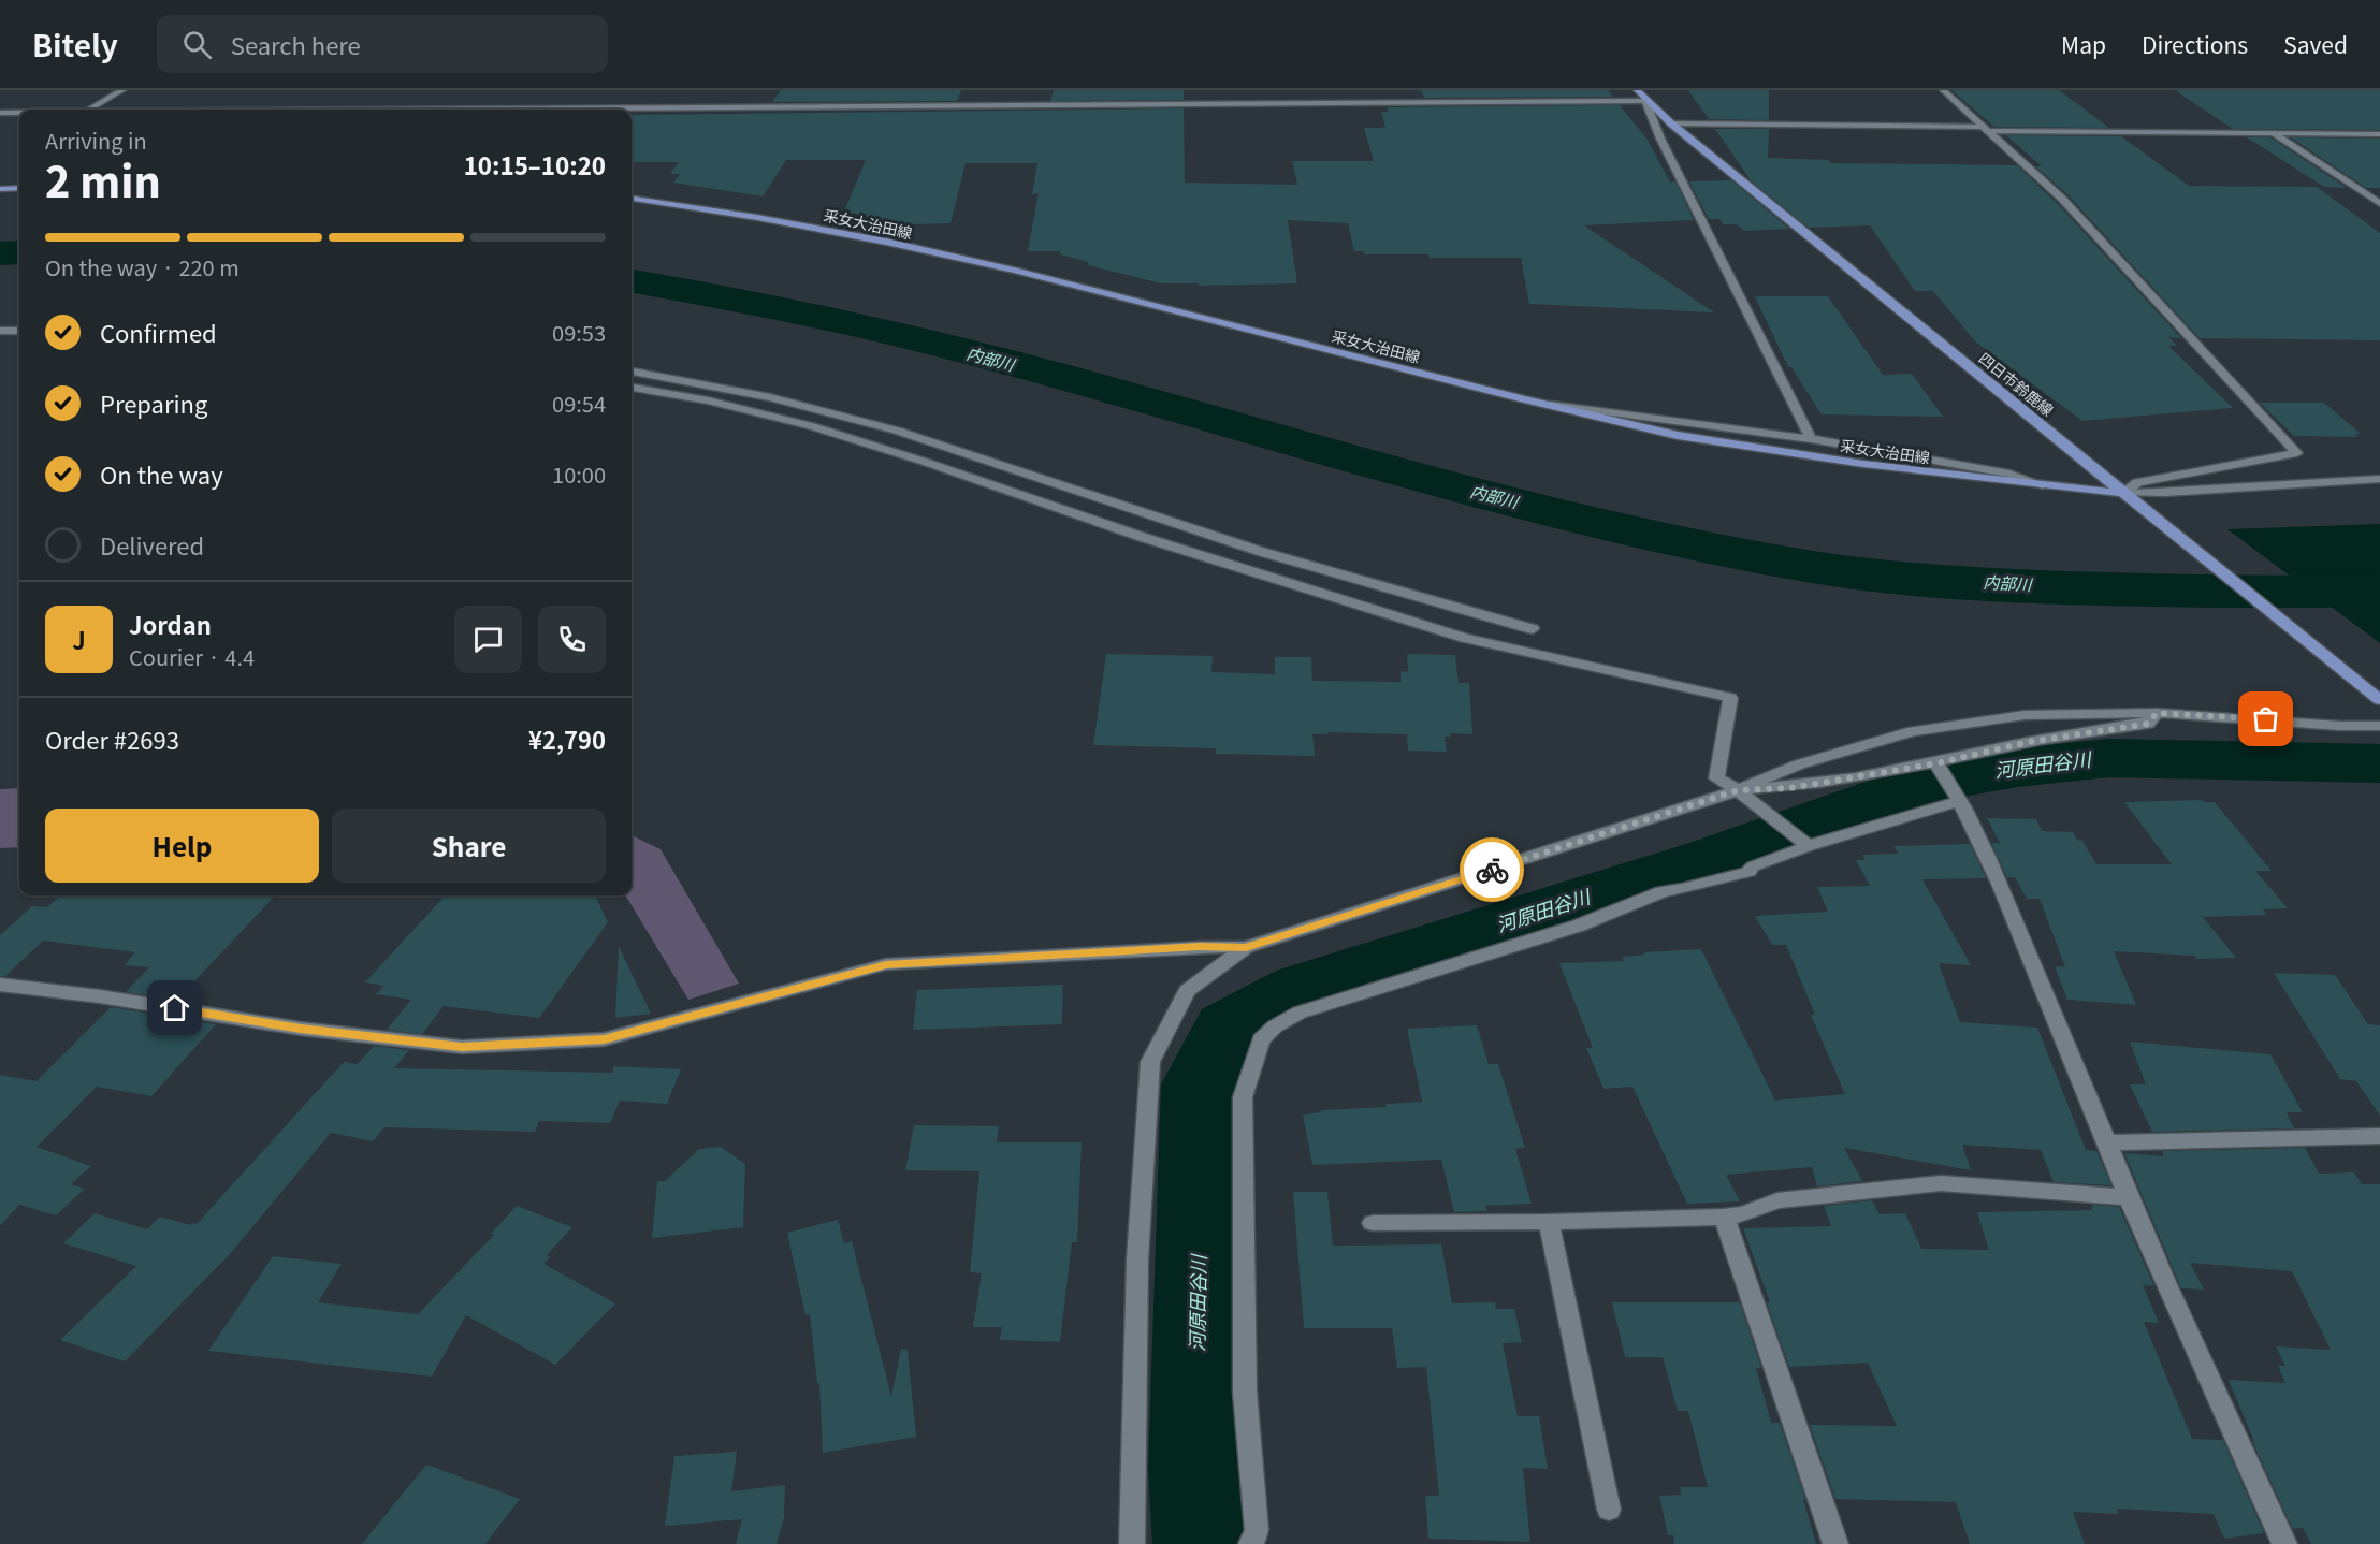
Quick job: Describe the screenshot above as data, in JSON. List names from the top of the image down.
{
  "streets": {
    "main road": ["采女大治田線", "四日市鈴鹿線"]
  },
  "crossings": [
    ["采女大治田線", "四日市鈴鹿線"]
  ],
  "water": ["内部川", "河原田谷川"],
  "page": {
    "header": "Bitely",
    "search": "Search here",
    "nav": ["Map", "Directions", "Saved"],
    "heading": ["2 min", "Arriving in", "10:15–10:20"],
    "panel": [
      "Jordan",
      "Courier · 4.4",
      "Order #2693",
      "¥2,790"
    ],
    "bar": "On the way · 220 m",
    "list": [
      ["Confirmed", "09:53"],
      ["Preparing", "09:54"],
      ["On the way", "10:00"],
      "Delivered"
    ],
    "round": "J",
    "buttons": ["Help", "Share"]
  }
}
